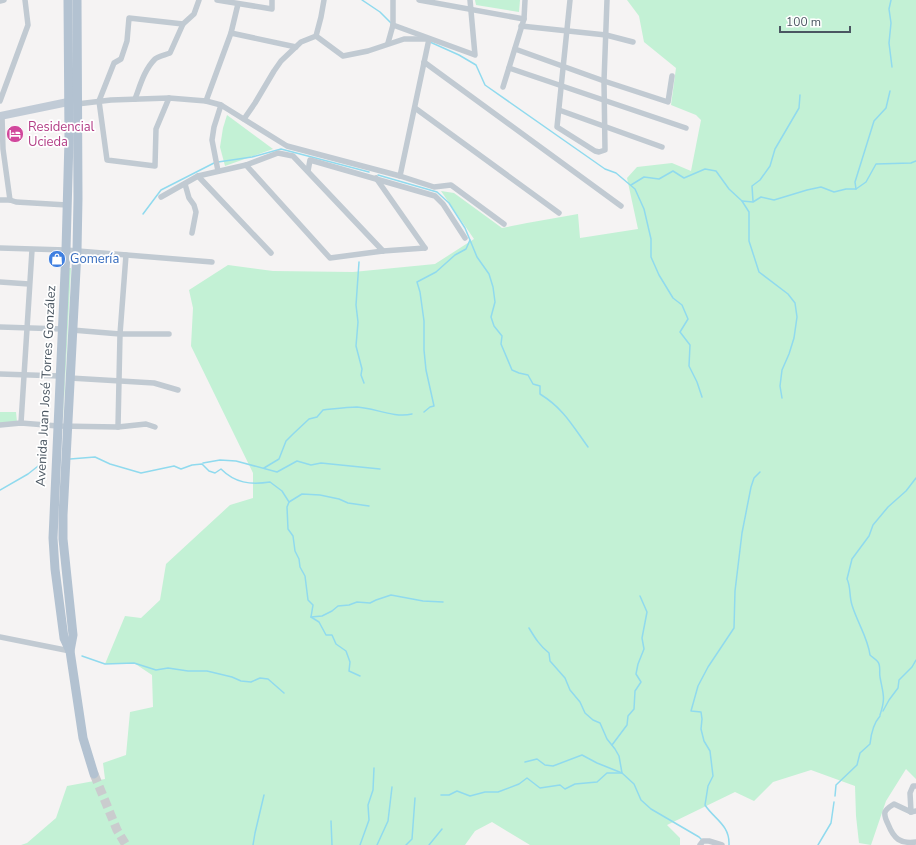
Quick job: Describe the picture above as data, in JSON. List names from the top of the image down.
{
  "streets": {
    "main road": ["Avenida Juan José Torres González"]
  },
  "places": {
    "hotel": ["Residencial Ucieda"],
    "shop": ["Gomería"]
  },
  "scale_bar": "100 m"
}
